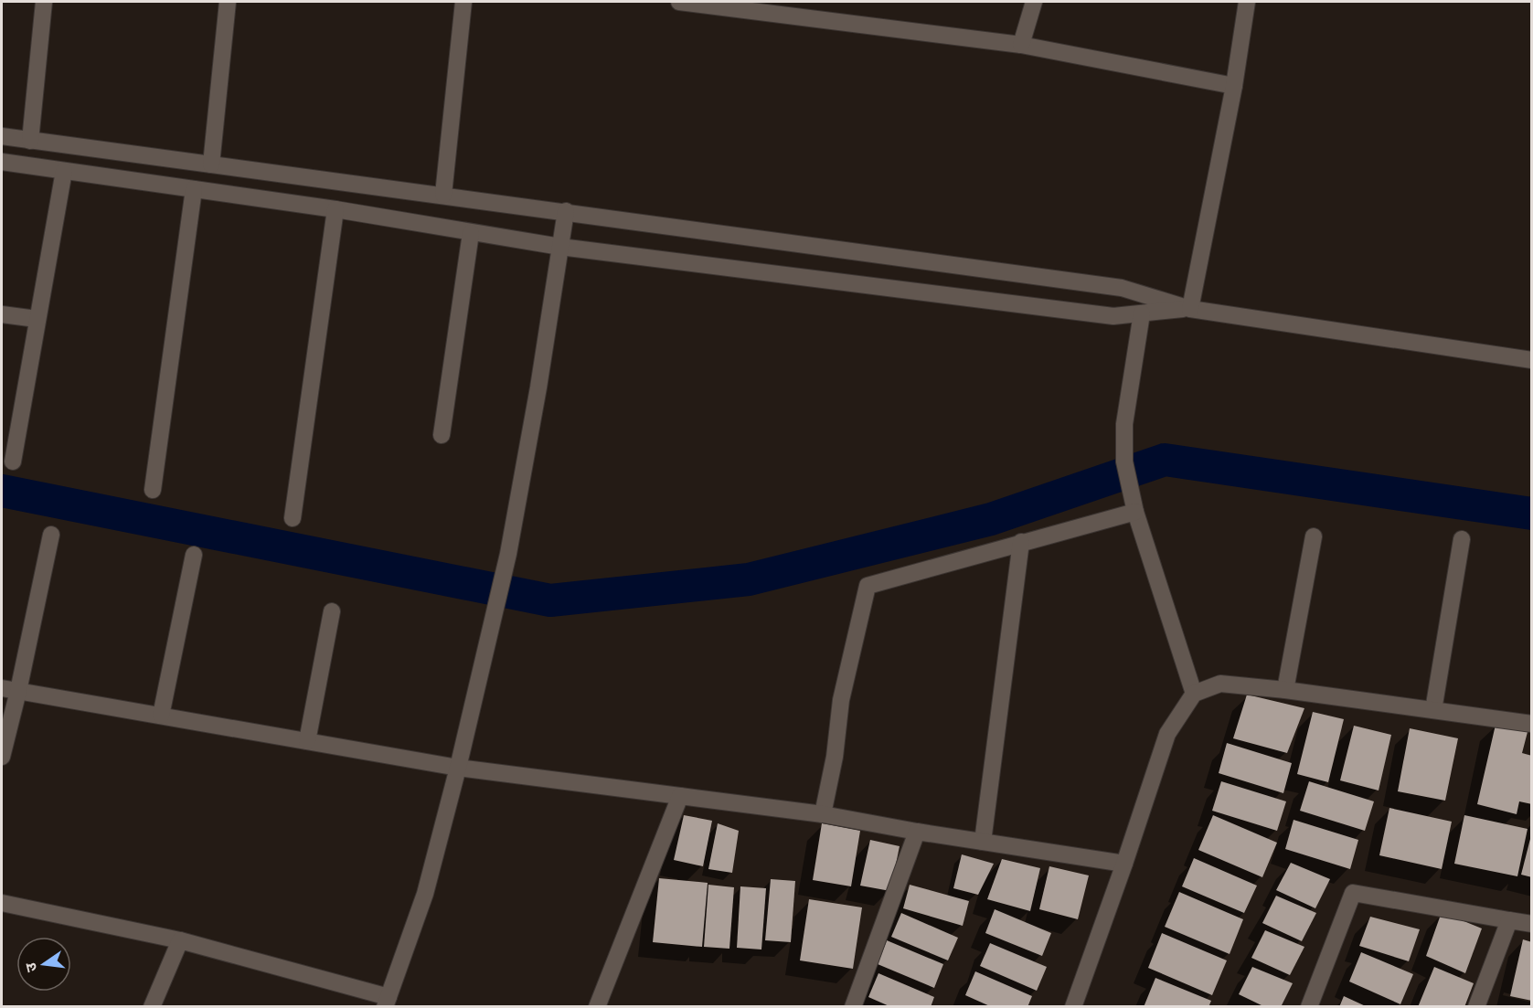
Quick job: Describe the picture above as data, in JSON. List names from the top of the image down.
{
  "north": "left"
}
